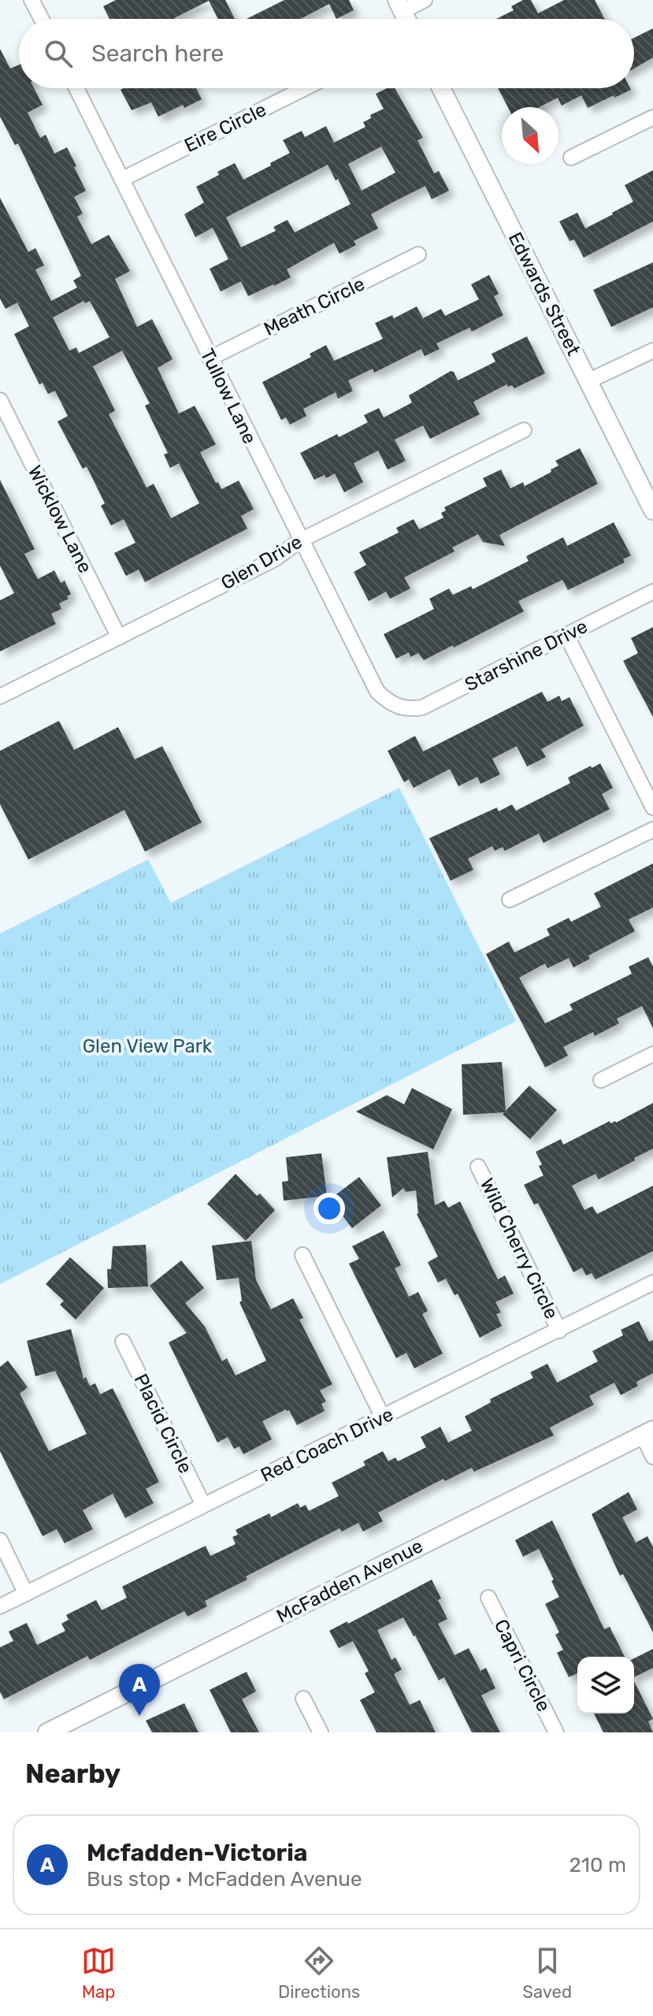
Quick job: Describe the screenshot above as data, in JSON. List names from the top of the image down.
{
  "streets": {
    "street": [
      "Eire Circle",
      "Edwards Street",
      "Meath Circle",
      "Tullow Lane",
      "Wicklow Lane",
      "Glen Drive",
      "Starshine Drive",
      "Wild Cherry Circle",
      "Placid Circle",
      "Red Coach Drive",
      "McFadden Avenue",
      "Capri Circle"
    ]
  },
  "crossings": [
    ["Eire Circle", "Tullow Lane"],
    ["Meath Circle", "Tullow Lane"],
    ["Tullow Lane", "Glen Drive"],
    ["Tullow Lane", "Starshine Drive"],
    ["Wicklow Lane", "Glen Drive"],
    ["Wild Cherry Circle", "Red Coach Drive"],
    ["Placid Circle", "Red Coach Drive"]
  ],
  "parks": ["Glen View Park"],
  "north": "bottom right",
  "page": {
    "search": "Search here",
    "pins": "A",
    "heading": "Nearby",
    "list": [
      {
        "mark": "A",
        "name": "Mcfadden-Victoria",
        "note": "Bus stop · McFadden Avenue",
        "value": "210 m"
      }
    ],
    "nav": ["Map", "Directions", "Saved"]
  }
}
